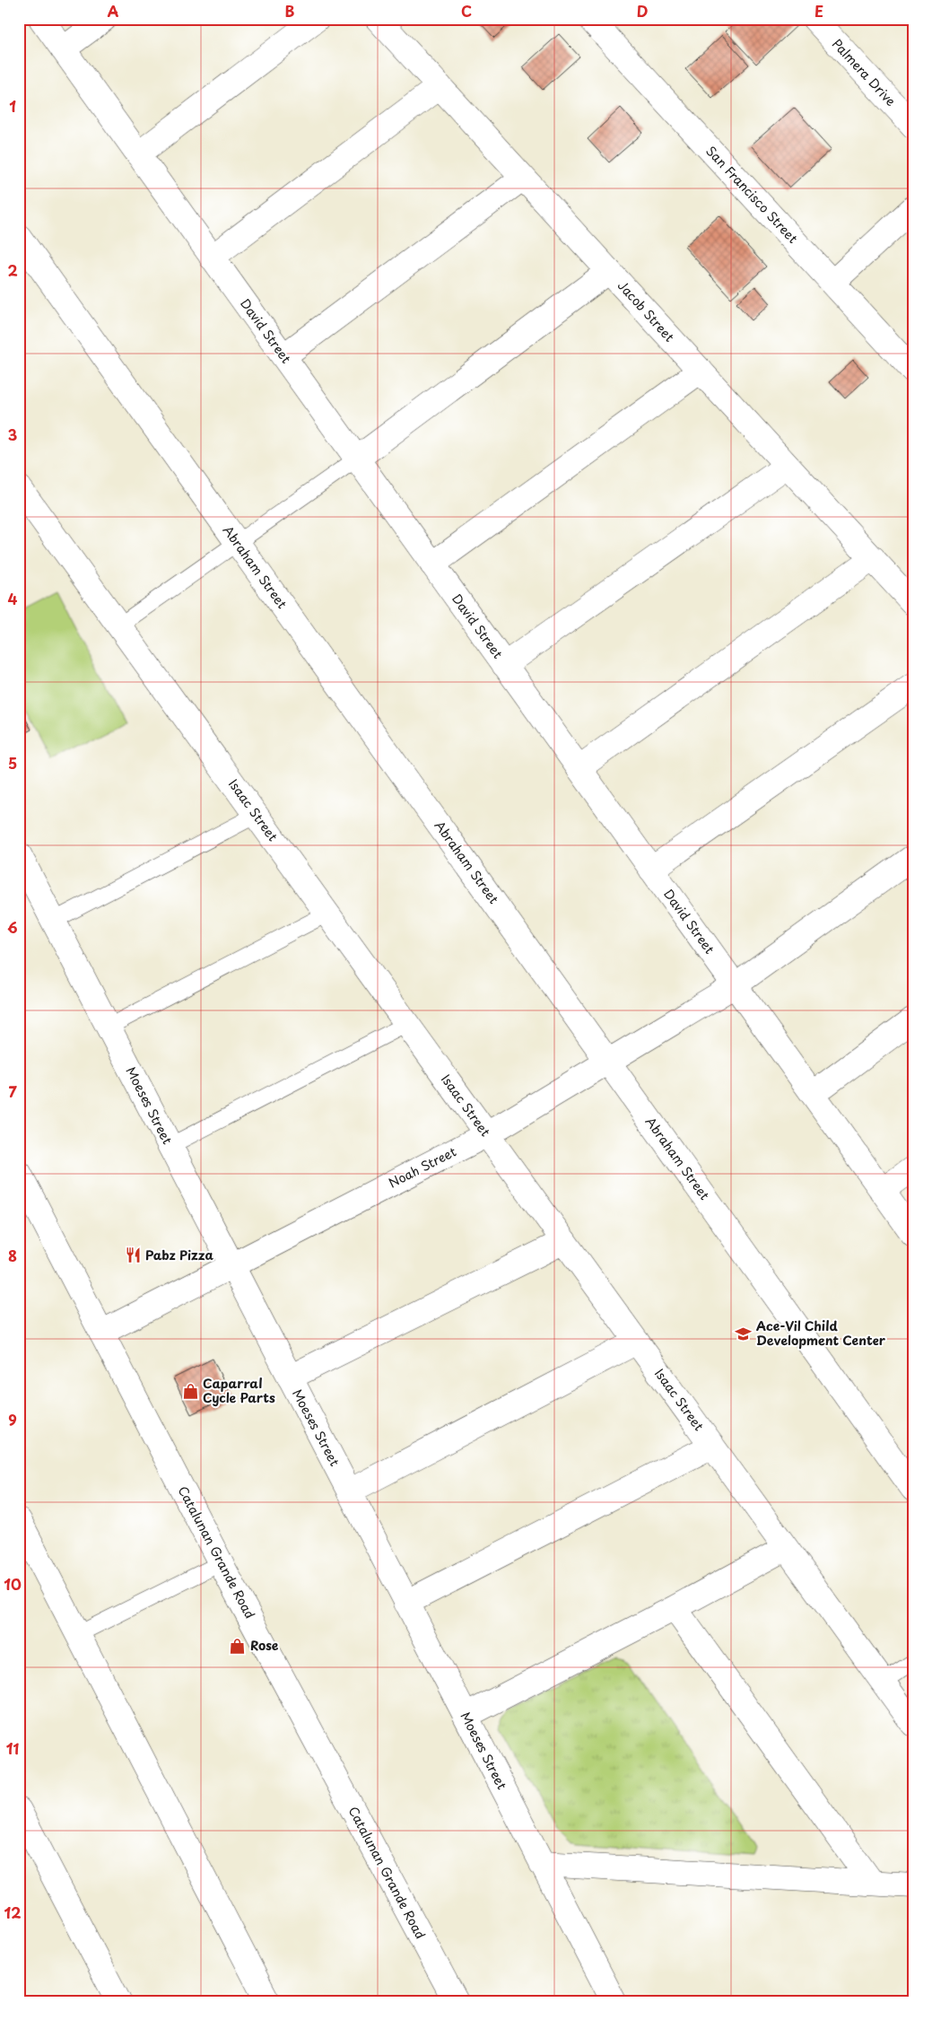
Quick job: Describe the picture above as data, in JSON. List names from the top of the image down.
{
  "streets": {
    "street": [
      "Palmera Drive",
      "San Francisco Street",
      "Jacob Street",
      "David Street",
      "Abraham Street",
      "Isaac Street",
      "Moeses Street",
      "Noah Street",
      "Catalunan Grande Road"
    ]
  },
  "crossings": [
    ["David Street", "Noah Street"],
    ["Abraham Street", "Noah Street"],
    ["Isaac Street", "Noah Street"],
    ["Moeses Street", "Noah Street"],
    ["Noah Street", "Catalunan Grande Road"]
  ],
  "places": {
    "restaurant": ["Pabz Pizza"],
    "school or university": ["Ace-Vil Child Development Center"],
    "shop": ["Caparral Cycle Parts", "Rose"]
  },
  "grid": {
    "columns": [
      "A",
      "B",
      "C",
      "D",
      "E"
    ],
    "rows": [
      "1",
      "2",
      "3",
      "4",
      "5",
      "6",
      "7",
      "8",
      "9",
      "10",
      "11",
      "12"
    ]
  }
}
